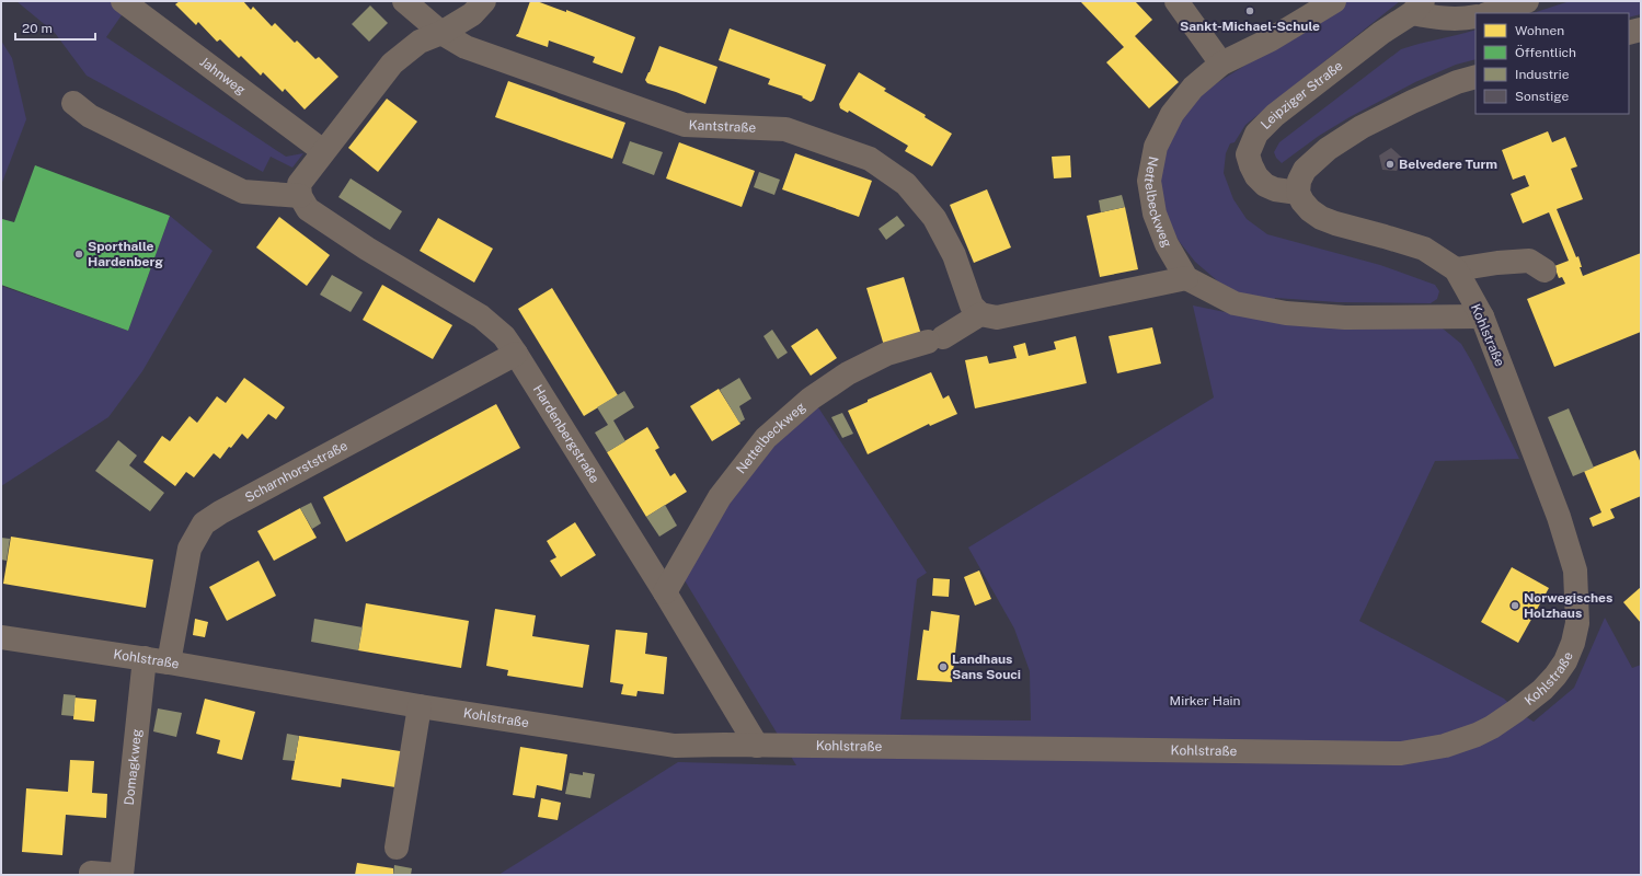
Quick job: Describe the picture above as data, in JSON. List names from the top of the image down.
{
  "streets": {
    "street": [
      "Jahnweg",
      "Leipziger Straße",
      "Kantstraße",
      "Nettelbeckweg",
      "Kohlstraße",
      "Hardenbergstraße",
      "Scharnhorststraße",
      "Domagkweg"
    ]
  },
  "crossings": [
    ["Leipziger Straße", "Kohlstraße"],
    ["Kantstraße", "Nettelbeckweg"],
    ["Nettelbeckweg", "Hardenbergstraße"],
    ["Kohlstraße", "Hardenbergstraße"],
    ["Kohlstraße", "Scharnhorststraße"],
    ["Kohlstraße", "Domagkweg"],
    ["Hardenbergstraße", "Scharnhorststraße"]
  ],
  "parks": ["Mirker Hain"],
  "places": [
    "Sankt-Michael-Schule",
    "Belvedere Turm",
    "Sporthalle Hardenberg",
    "Norwegisches Holzhaus",
    "Landhaus Sans Souci"
  ],
  "legend": [
    "Wohnen",
    "Öffentlich",
    "Industrie",
    "Sonstige"
  ],
  "scale_bar": "20 m"
}
